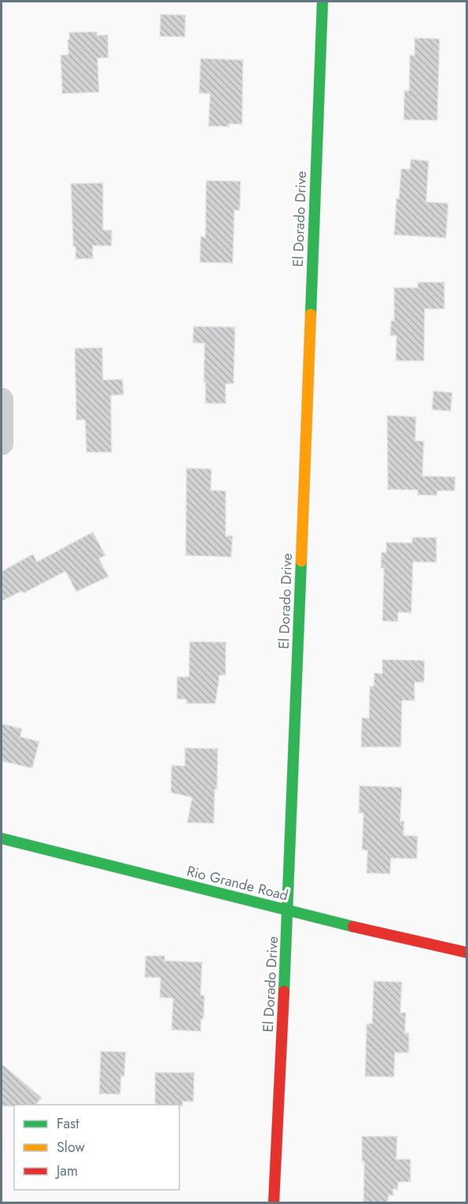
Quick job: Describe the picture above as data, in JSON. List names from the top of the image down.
{
  "streets": {
    "street": ["El Dorado Drive", "Rio Grande Road"]
  },
  "crossings": [
    ["El Dorado Drive", "Rio Grande Road"]
  ],
  "legend": ["Fast", "Slow", "Jam"]
}
